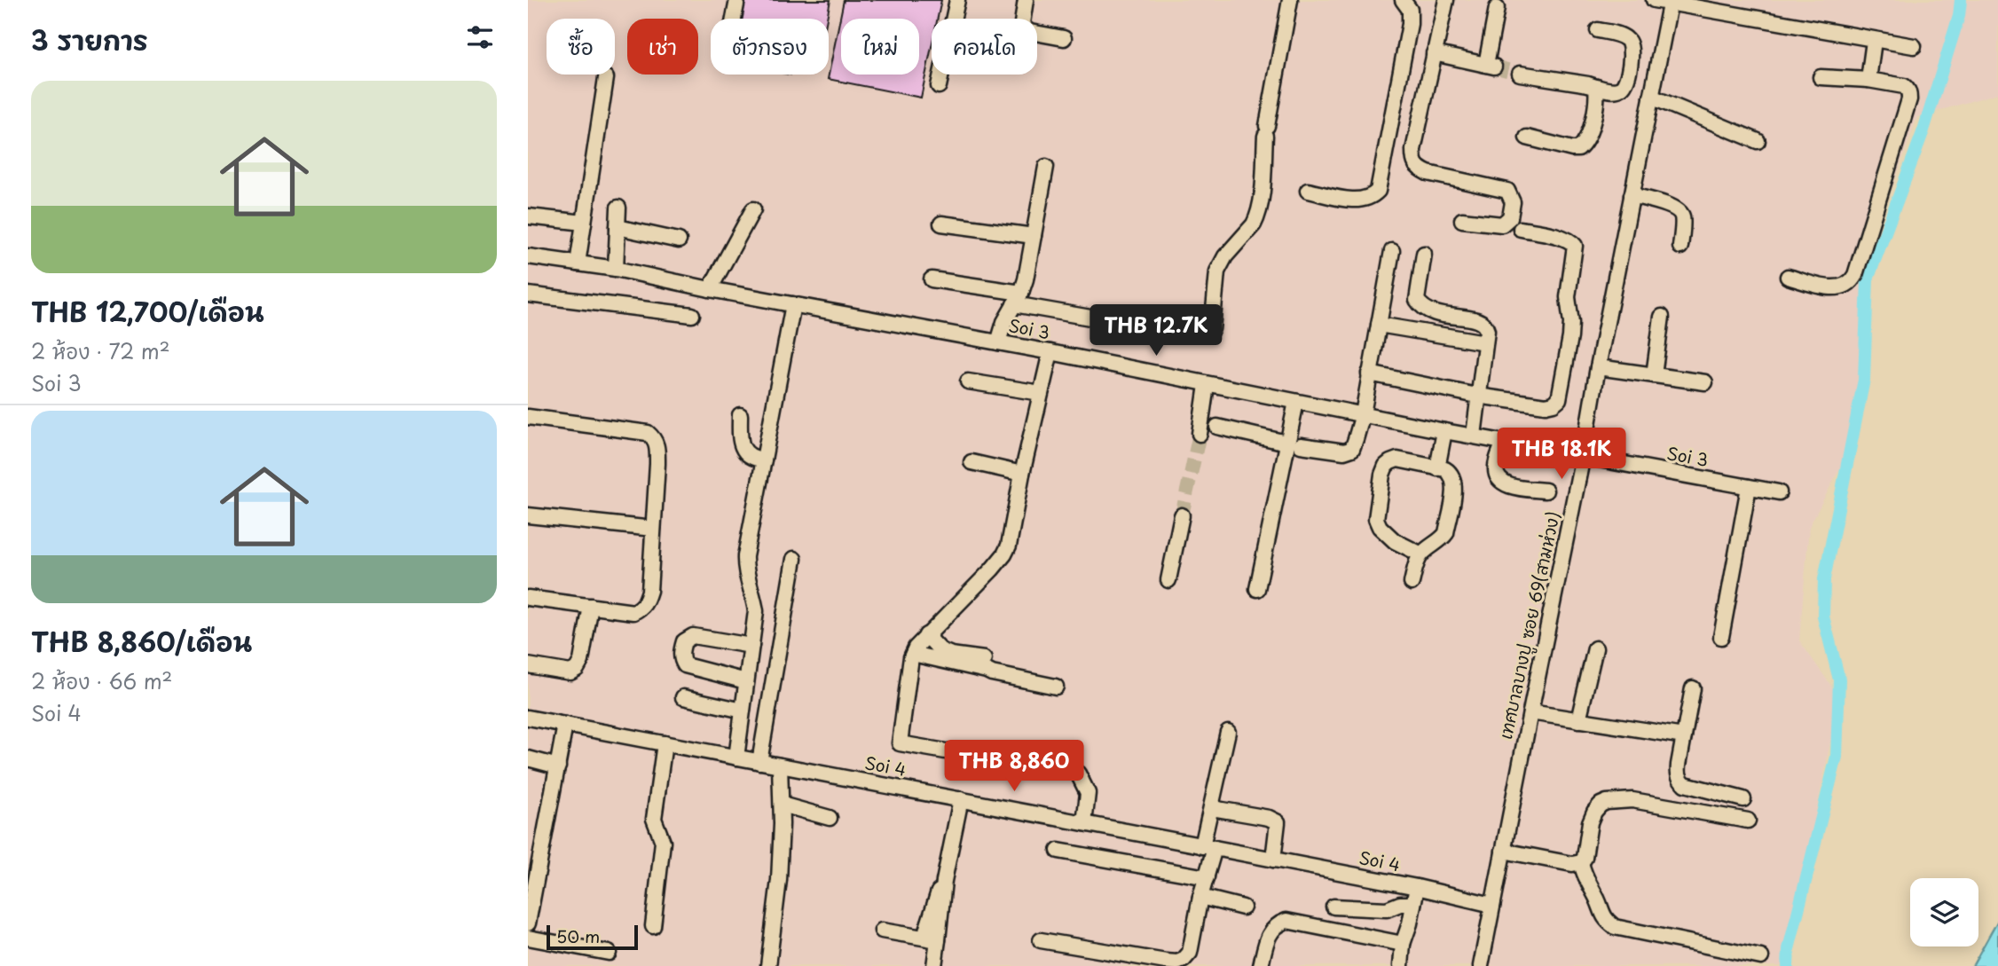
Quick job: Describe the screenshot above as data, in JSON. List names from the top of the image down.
{
  "streets": {
    "street": ["Soi 3", "เทศบาลบางปู ซอย 69(สามห่วง)", "Soi 4"]
  },
  "crossings": [
    ["Soi 3", "เทศบาลบางปู ซอย 69(สามห่วง)"],
    ["เทศบาลบางปู ซอย 69(สามห่วง)", "Soi 4"]
  ],
  "scale_bar": "50 m",
  "page": {
    "heading": "3 รายการ",
    "chip": [
      "ซื้อ",
      "เช่า",
      "ตัวกรอง",
      "ใหม่",
      "คอนโด"
    ],
    "list": [
      {
        "name": "THB 12,700/เดือน",
        "note": "2 ห้อง · 72 m² · Soi 3"
      },
      {
        "name": "THB 8,860/เดือน",
        "note": "2 ห้อง · 66 m² · Soi 4"
      }
    ],
    "price": ["THB 12.7K", "THB 18.1K", "THB 8,860"],
    "scale": "50 m"
  }
}
